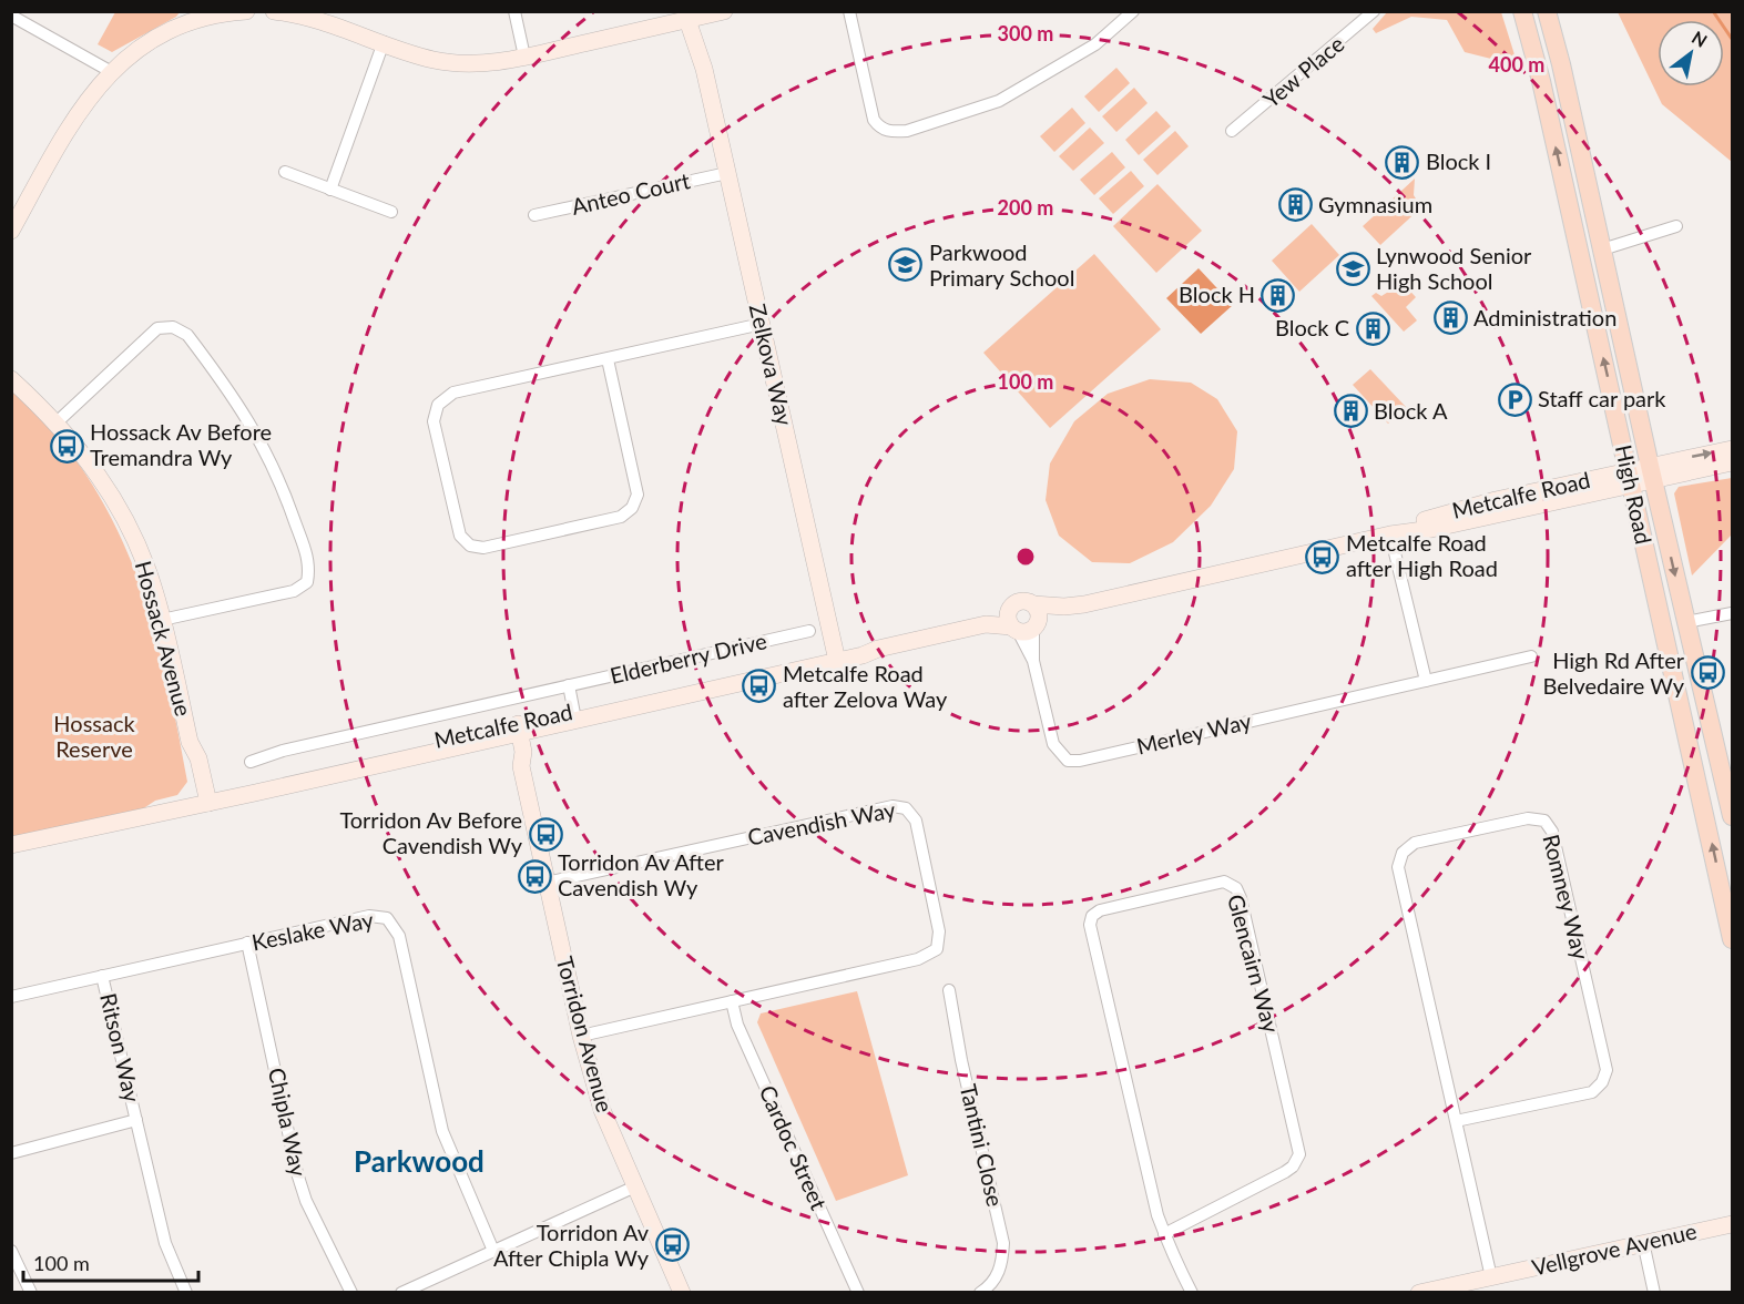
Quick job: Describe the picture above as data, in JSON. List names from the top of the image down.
{
  "streets": {
    "main road": ["High Road"],
    "street": [
      "Yew Place",
      "Anteo Court",
      "Zelkova Way",
      "Metcalfe Road",
      "Hossack Avenue",
      "Elderberry Drive",
      "Merley Way",
      "Cavendish Way",
      "Romney Way",
      "Keslake Way",
      "Glencairn Way",
      "Torridon Avenue",
      "Ritson Way",
      "Chipla Way",
      "Tantini Close",
      "Cardoc Street",
      "Vellgrove Avenue"
    ]
  },
  "crossings": [
    ["Anteo Court", "Zelkova Way"],
    ["Zelkova Way", "Metcalfe Road"],
    ["High Road", "Metcalfe Road"],
    ["Metcalfe Road", "Hossack Avenue"],
    ["Metcalfe Road", "Merley Way"],
    ["Metcalfe Road", "Torridon Avenue"],
    ["Cavendish Way", "Torridon Avenue"],
    ["Cavendish Way", "Cardoc Street"],
    ["Romney Way", "Vellgrove Avenue"],
    ["Keslake Way", "Ritson Way"],
    ["Keslake Way", "Chipla Way"]
  ],
  "districts": ["Parkwood"],
  "parks": ["Hossack Reserve"],
  "places": {
    "building": [
      "Block I",
      "Gymnasium",
      "Block H",
      "Administration",
      "Block C",
      "Block A"
    ],
    "school or university": ["Parkwood Primary School", "Lynwood Senior High School"],
    "parking": ["Staff car park"],
    "bus stop": [
      "Hossack Av Before Tremandra Wy",
      "Metcalfe Road after High Road",
      "High Rd After Belvedaire Wy",
      "Metcalfe Road after Zelova Way",
      "Torridon Av Before Cavendish Wy",
      "Torridon Av After Cavendish Wy",
      "Torridon Av After Chipla Wy"
    ]
  },
  "scale_bar": "100 m",
  "north": "top right",
  "rings": [
    "300 m",
    "400 m",
    "200 m",
    "100 m"
  ]
}
